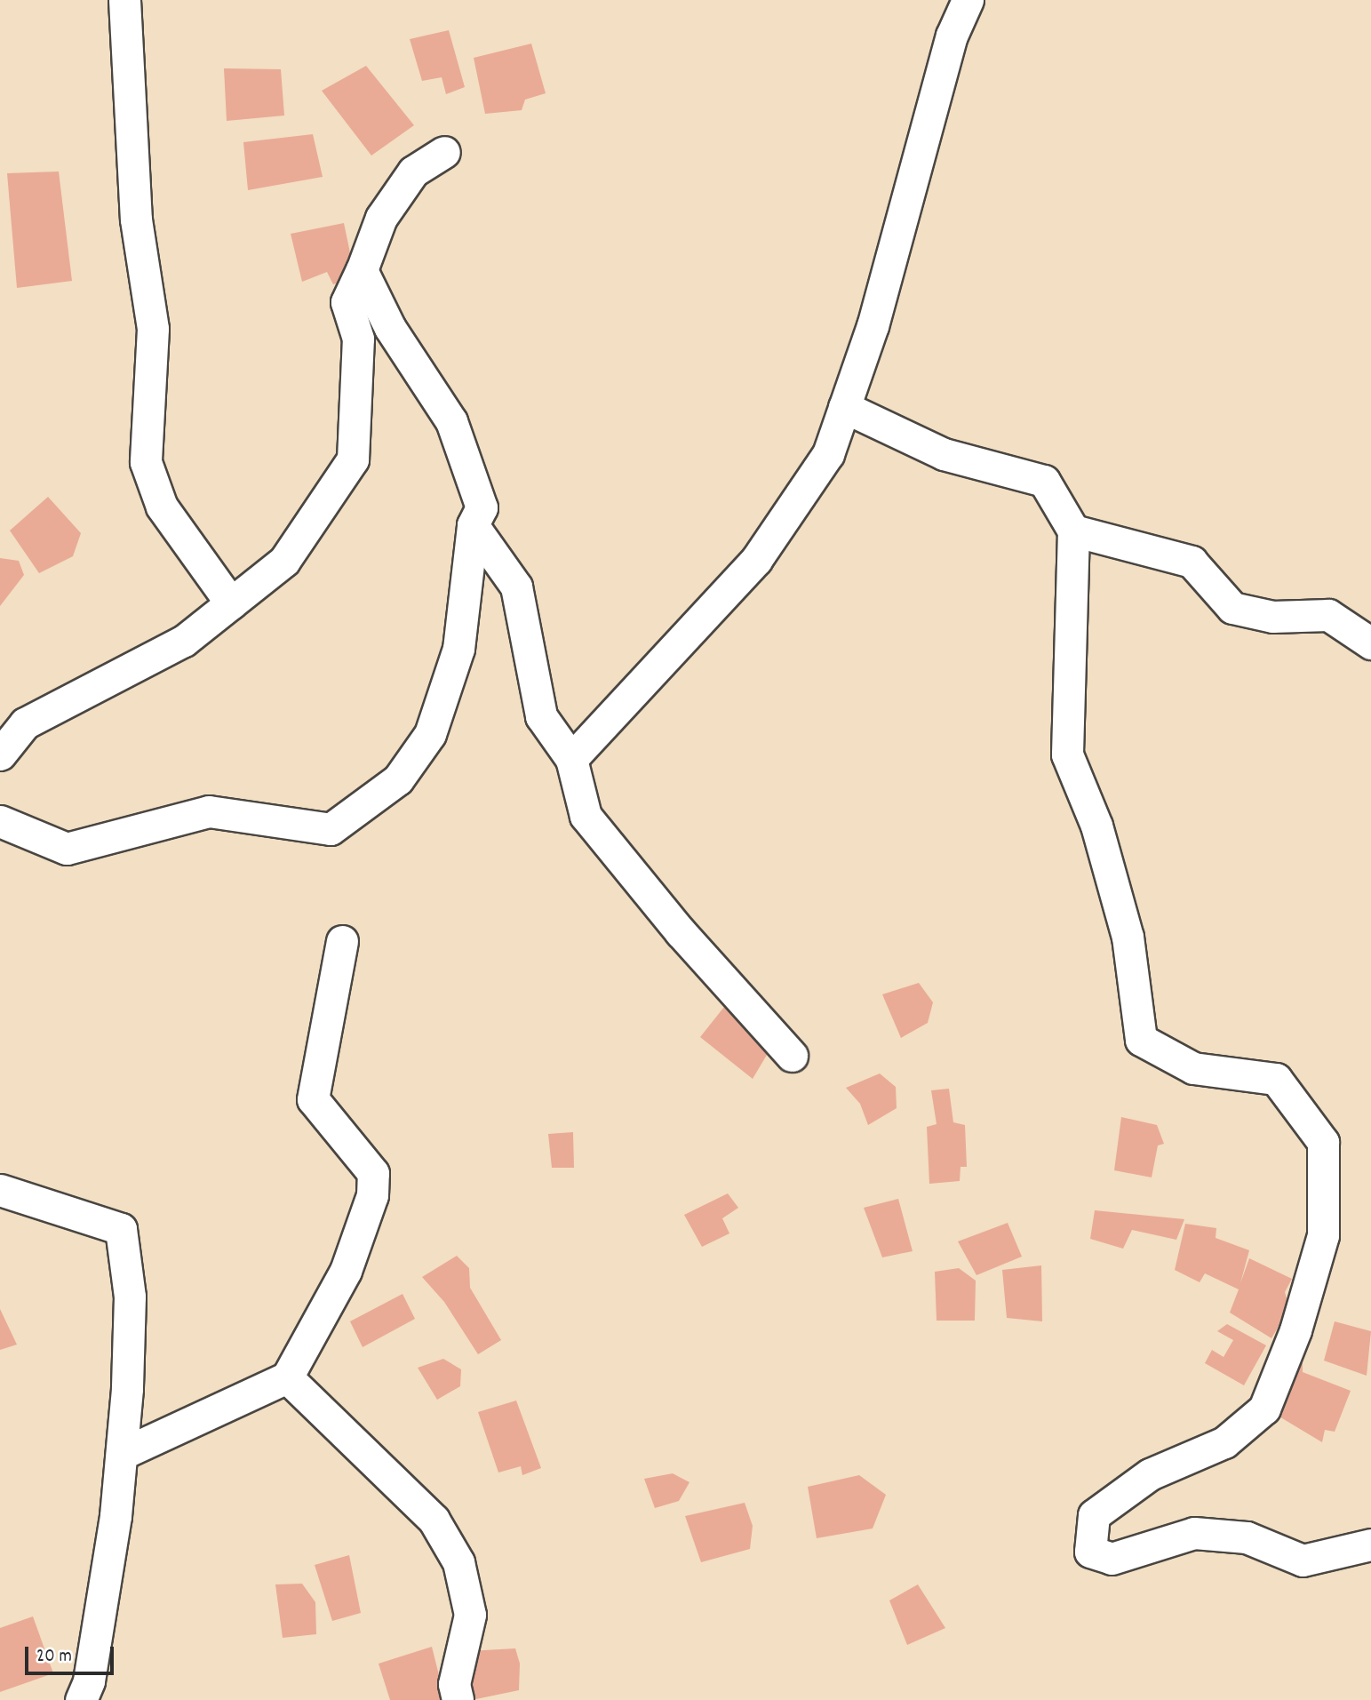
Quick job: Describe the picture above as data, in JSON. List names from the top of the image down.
{
  "scale_bar": "20 m"
}
